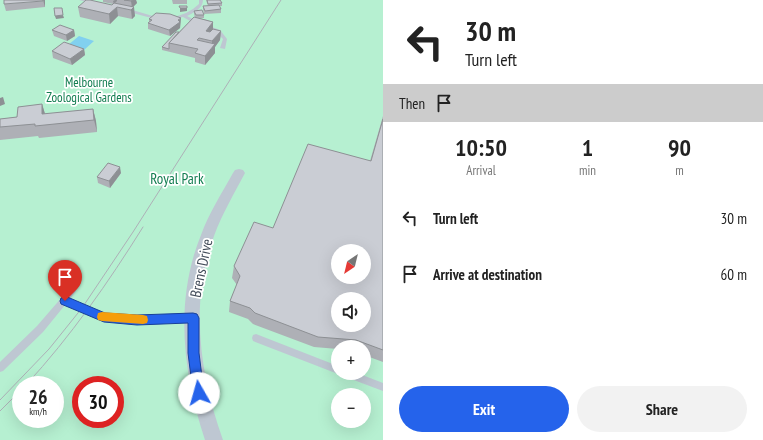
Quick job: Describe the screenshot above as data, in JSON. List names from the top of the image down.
{
  "streets": {
    "street": ["Brens Drive"]
  },
  "parks": ["Melbourne Zoological Gardens", "Royal Park"],
  "north": "bottom left",
  "page": {
    "turn": ["30 m", "Turn left"],
    "then": "Then",
    "eta": [
      "10:50",
      "Arrival",
      "1",
      "min",
      "90",
      "m"
    ],
    "list": [
      {
        "name": "Turn left",
        "value": "30 m"
      },
      {
        "name": "Arrive at destination",
        "value": "60 m"
      }
    ],
    "map_buttons": ["+", "−"],
    "speed": "26 km/h",
    "limit": "30",
    "buttons": ["Exit", "Share"]
  }
}
